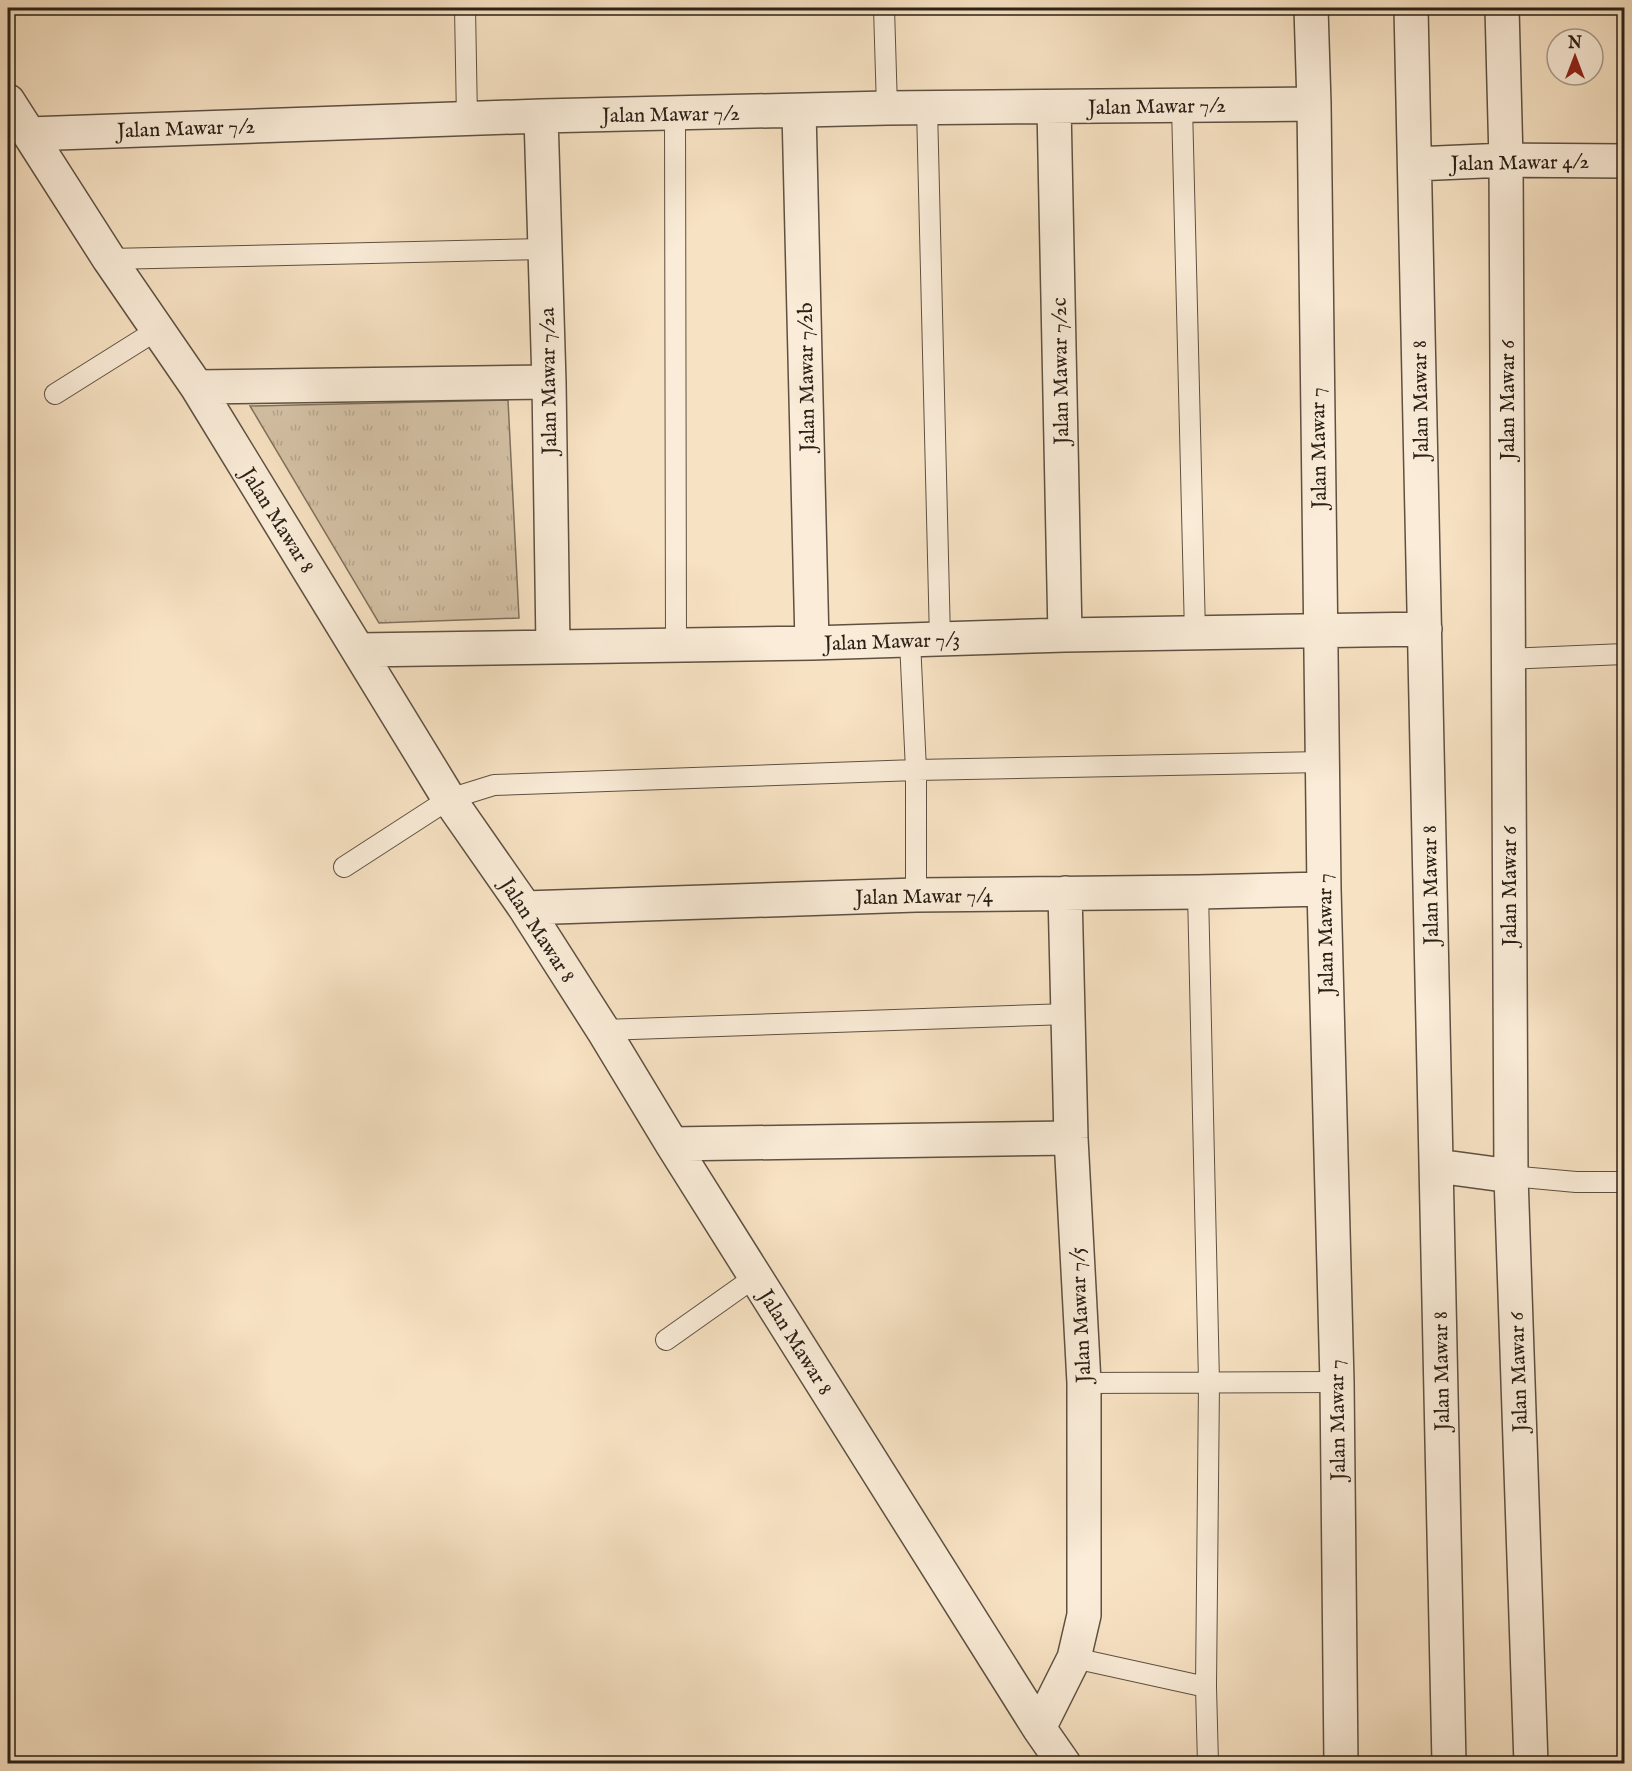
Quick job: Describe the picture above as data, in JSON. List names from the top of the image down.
{
  "streets": {
    "street": [
      "Jalan Mawar 7/2",
      "Jalan Mawar 4/2",
      "Jalan Mawar 7/2c",
      "Jalan Mawar 7/2b",
      "Jalan Mawar 7/2a",
      "Jalan Mawar 8",
      "Jalan Mawar 6",
      "Jalan Mawar 7",
      "Jalan Mawar 7/3",
      "Jalan Mawar 7/4",
      "Jalan Mawar 7/5"
    ]
  },
  "crossings": [
    ["Jalan Mawar 7/2", "Jalan Mawar 7/2c"],
    ["Jalan Mawar 7/2", "Jalan Mawar 7/2b"],
    ["Jalan Mawar 7/2", "Jalan Mawar 7/2a"],
    ["Jalan Mawar 7/2", "Jalan Mawar 8"],
    ["Jalan Mawar 7/2", "Jalan Mawar 7"],
    ["Jalan Mawar 4/2", "Jalan Mawar 8"],
    ["Jalan Mawar 4/2", "Jalan Mawar 6"],
    ["Jalan Mawar 7/2c", "Jalan Mawar 7/3"],
    ["Jalan Mawar 7/2b", "Jalan Mawar 7/3"],
    ["Jalan Mawar 7/2a", "Jalan Mawar 7/3"],
    ["Jalan Mawar 8", "Jalan Mawar 7/3"],
    ["Jalan Mawar 8", "Jalan Mawar 7/4"],
    ["Jalan Mawar 8", "Jalan Mawar 7/5"],
    ["Jalan Mawar 7", "Jalan Mawar 7/3"],
    ["Jalan Mawar 7", "Jalan Mawar 7/4"],
    ["Jalan Mawar 7/4", "Jalan Mawar 7/5"]
  ],
  "north": "top"
}
